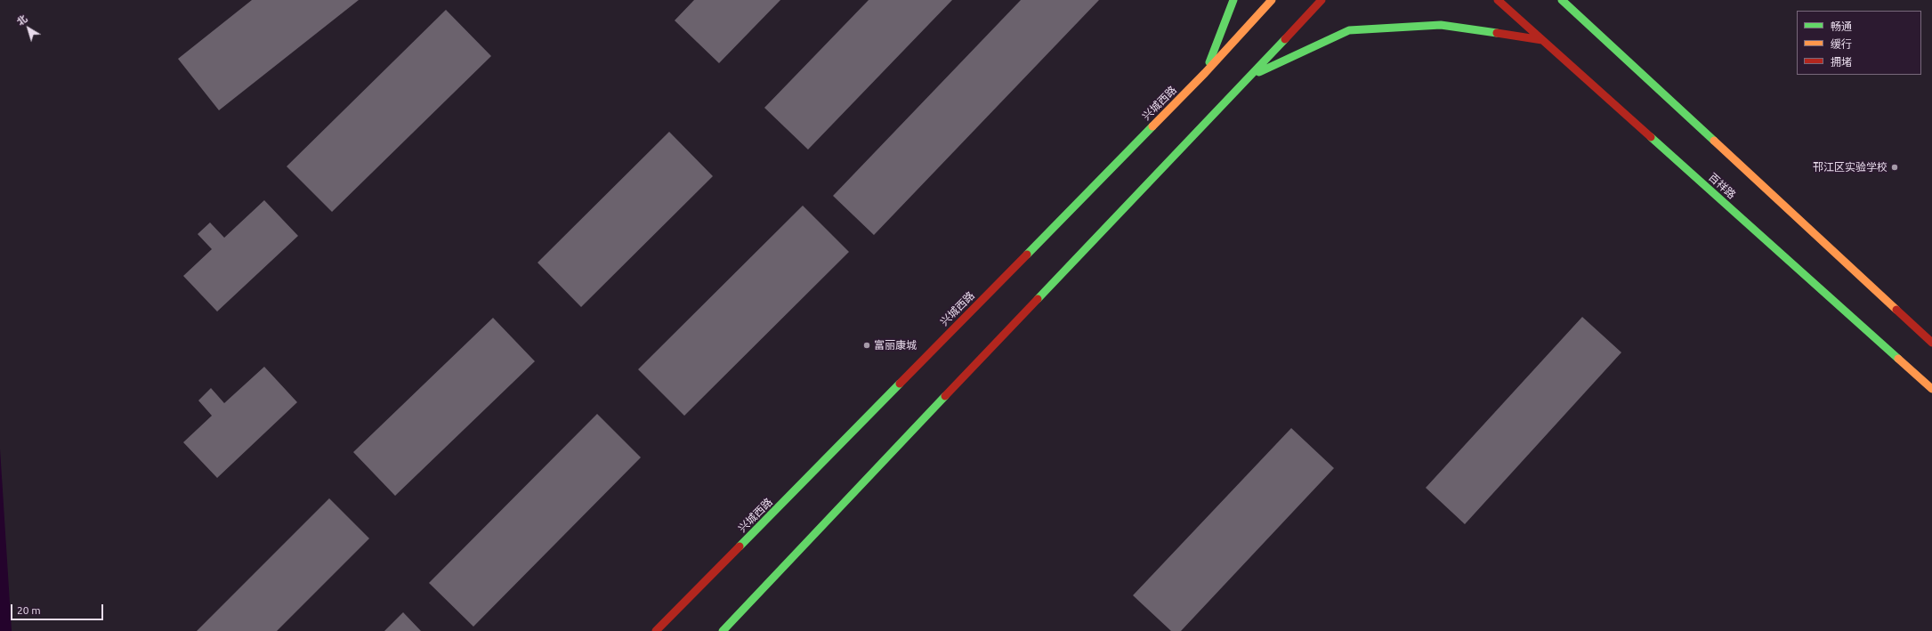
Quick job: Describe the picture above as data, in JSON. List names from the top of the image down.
{
  "streets": {
    "street": ["兴城西路", "百祥路"]
  },
  "places": ["邗江区实验学校", "富丽康城"],
  "legend": ["畅通", "缓行", "拥堵"],
  "scale_bar": "20 m",
  "north": "top left"
}
